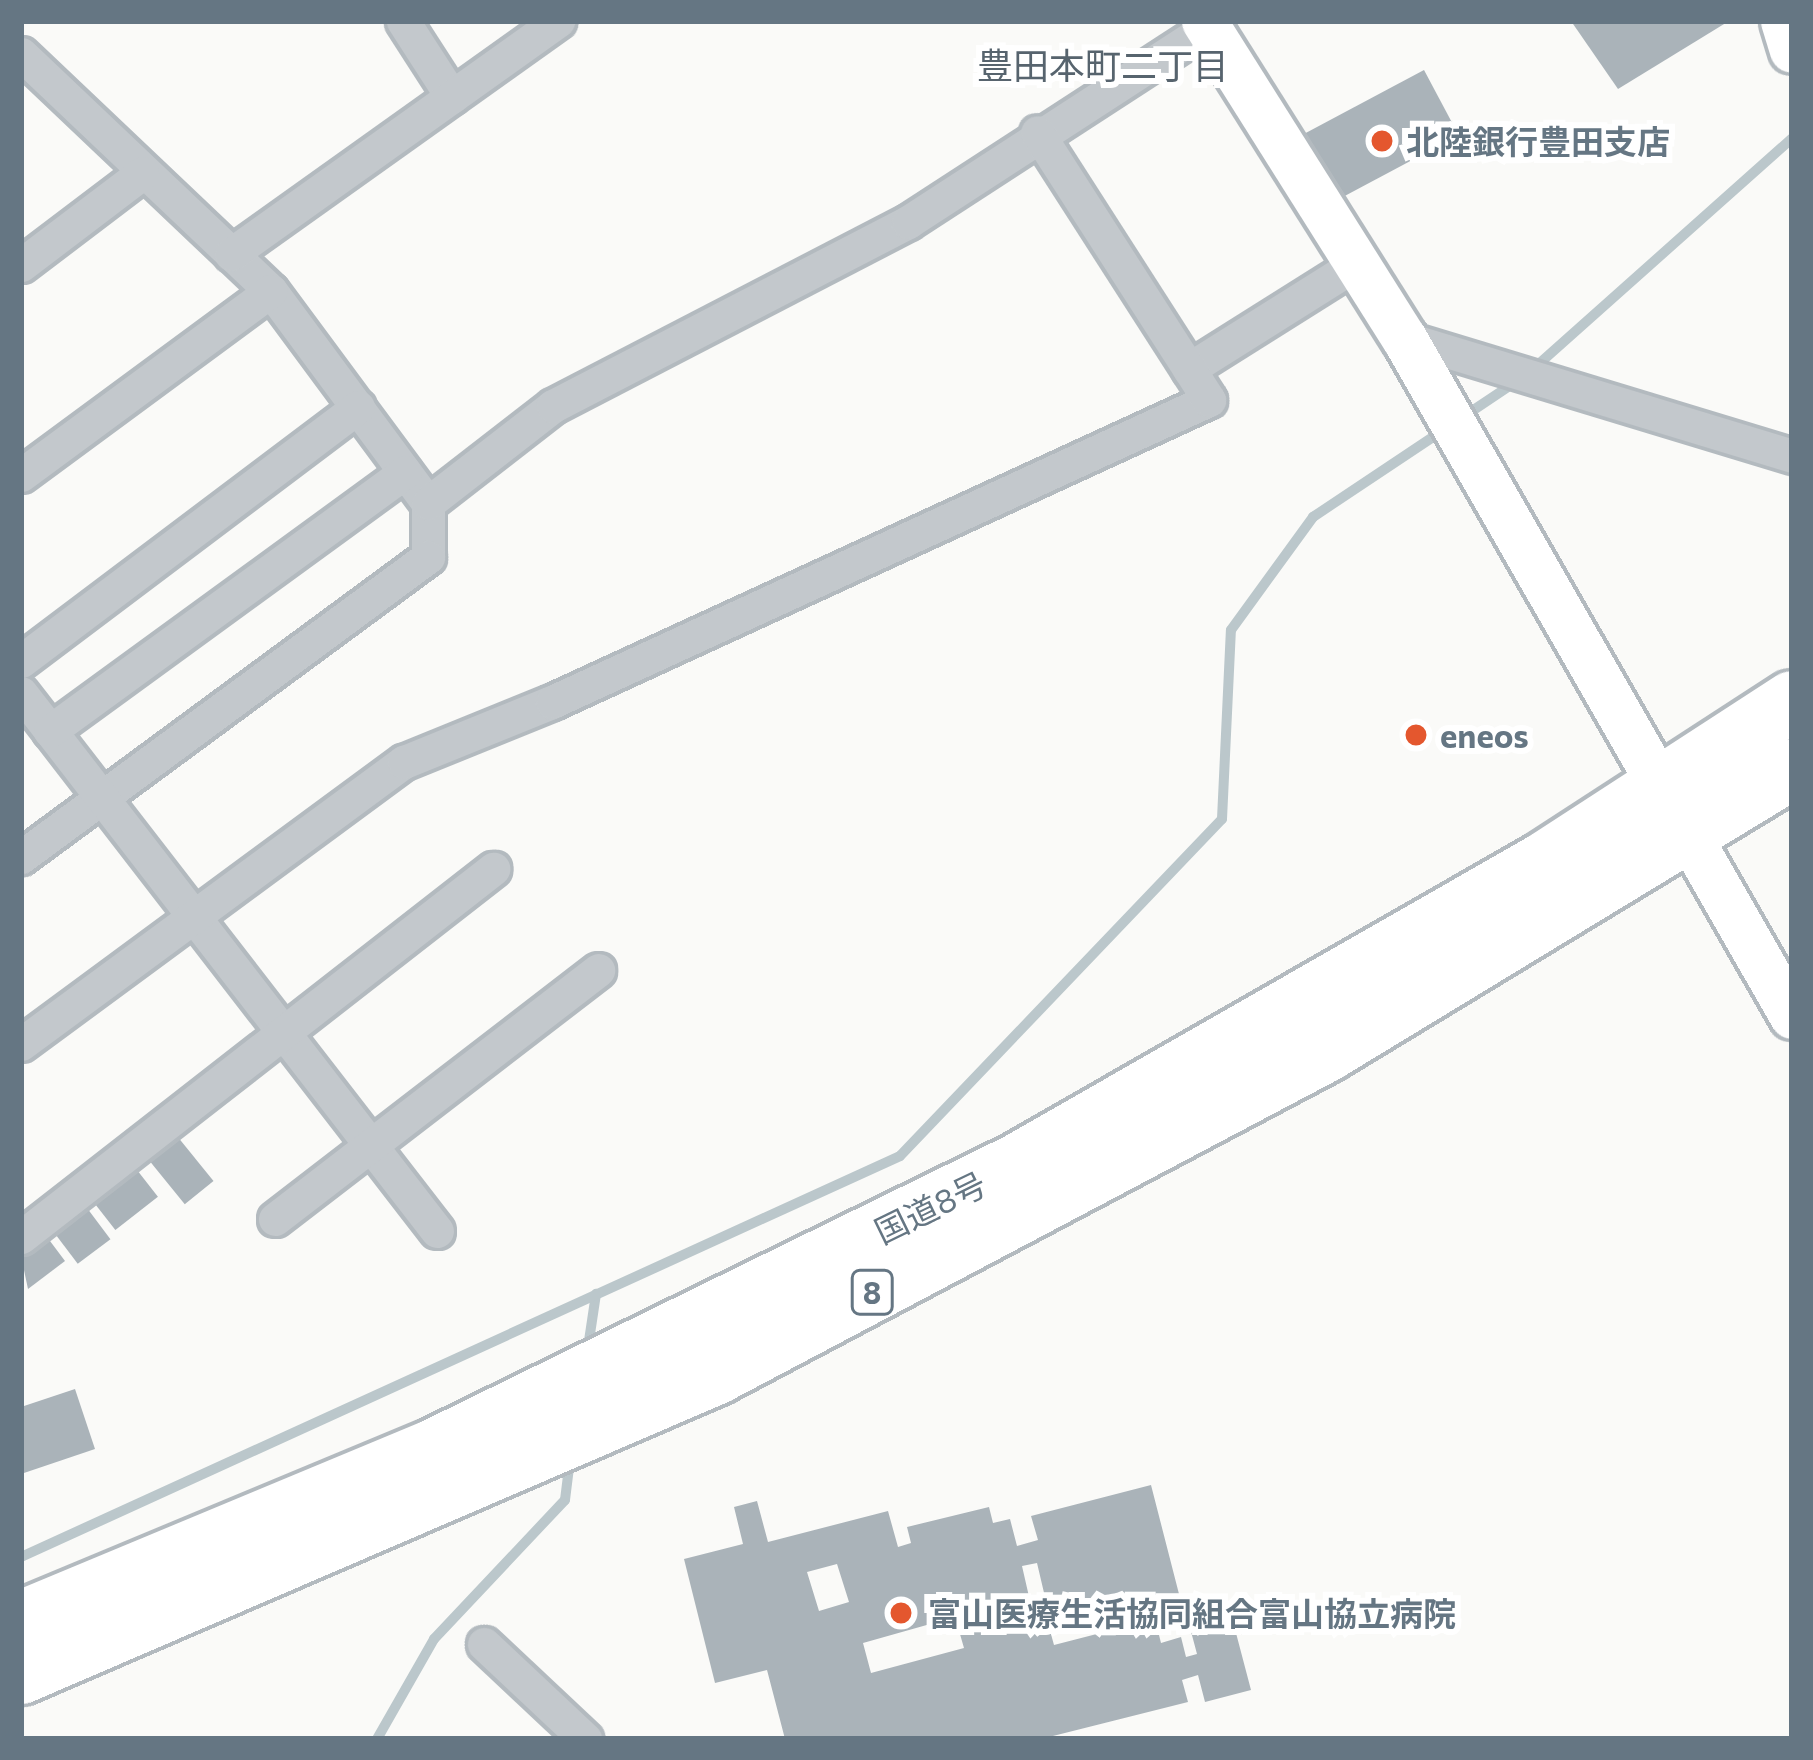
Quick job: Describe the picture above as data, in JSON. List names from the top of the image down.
{
  "streets": {
    "highway": ["国道8号", "8"]
  },
  "districts": ["豊田本町二丁目"],
  "places": ["北陸銀行豊田支店", "eneos", "富山医療生活協同組合富山協立病院"]
}
